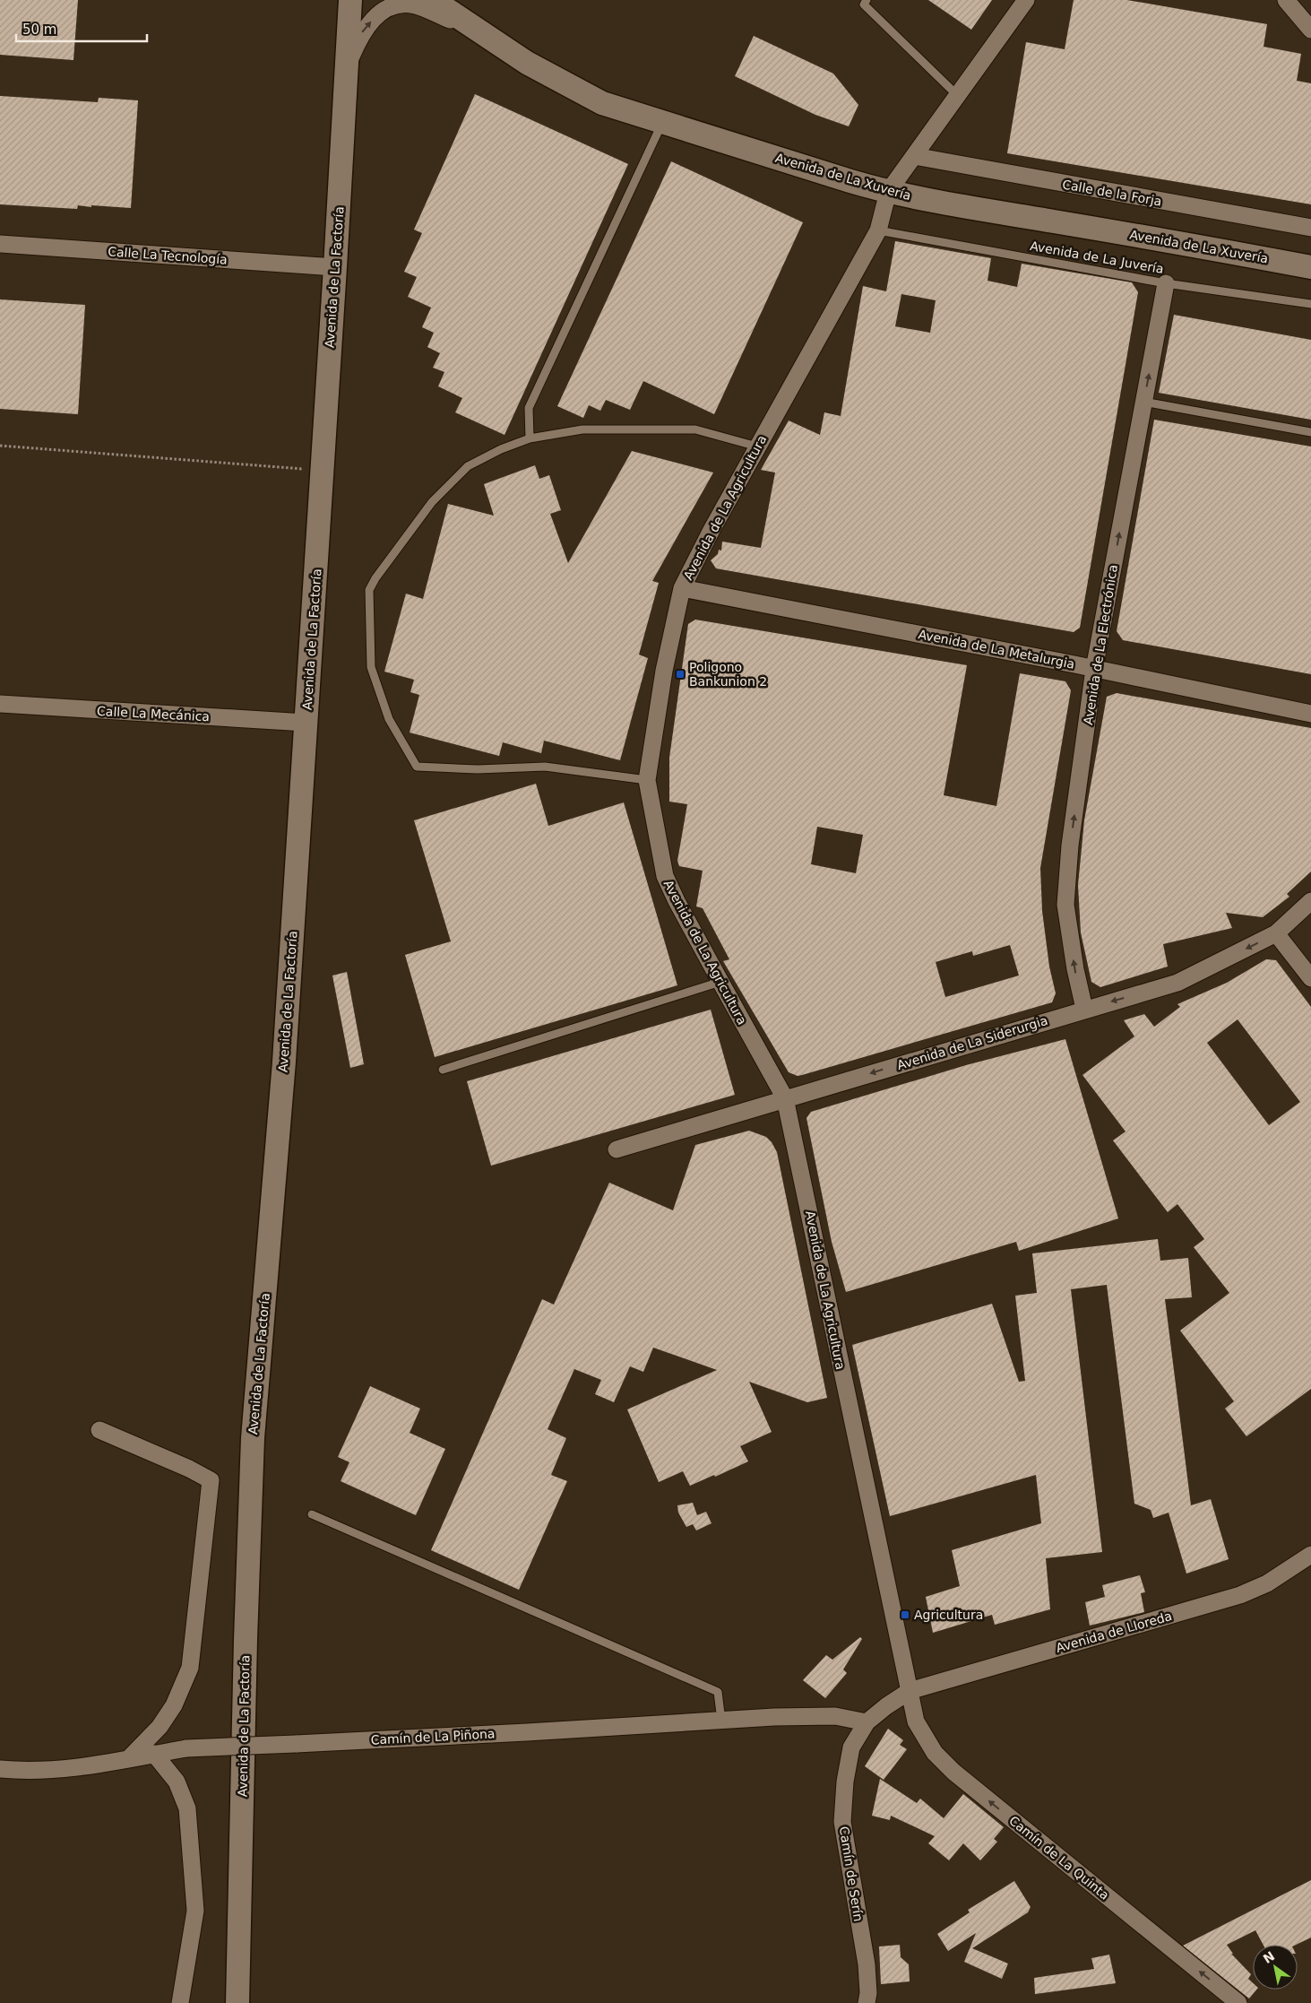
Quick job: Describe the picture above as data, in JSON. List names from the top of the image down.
{
  "streets": {
    "street": [
      "Avenida de La Xuvería",
      "Calle de la Forja",
      "Calle La Tecnología",
      "Avenida de La Factoría",
      "Avenida de La Agricultura",
      "Avenida de La Electrónica",
      "Avenida de La Metalurgia",
      "Calle La Mecánica",
      "Avenida de La Siderurgia",
      "Avenida de Lloreda",
      "Camín de La Piñona",
      "Camín de La Quinta",
      "Camín de Serín"
    ],
    "lane": ["Avenida de La Juvería"]
  },
  "crossings": [
    ["Avenida de La Xuvería", "Avenida de La Agricultura"],
    ["Calle La Tecnología", "Avenida de La Factoría"],
    ["Avenida de La Juvería", "Avenida de La Agricultura"],
    ["Avenida de La Juvería", "Avenida de La Electrónica"],
    ["Avenida de La Factoría", "Calle La Mecánica"],
    ["Avenida de La Agricultura", "Avenida de La Metalurgia"],
    ["Avenida de La Agricultura", "Avenida de La Siderurgia"],
    ["Avenida de La Agricultura", "Avenida de Lloreda"],
    ["Avenida de La Agricultura", "Camín de La Quinta"],
    ["Avenida de La Agricultura", "Camín de Serín"],
    ["Avenida de La Electrónica", "Avenida de La Metalurgia"],
    ["Avenida de La Electrónica", "Avenida de La Siderurgia"],
    ["Avenida de Lloreda", "Camín de La Quinta"],
    ["Avenida de Lloreda", "Camín de Serín"],
    ["Camín de La Piñona", "Camín de Serín"],
    ["Camín de La Quinta", "Camín de Serín"]
  ],
  "one_way": ["Avenida de La Electrónica", "Avenida de La Siderurgia", "Camín de La Quinta"],
  "places": {
    "transit": ["Poligono Bankunion 2", "Agricultura"]
  },
  "scale_bar": "50 m",
  "north": "top left"
}
